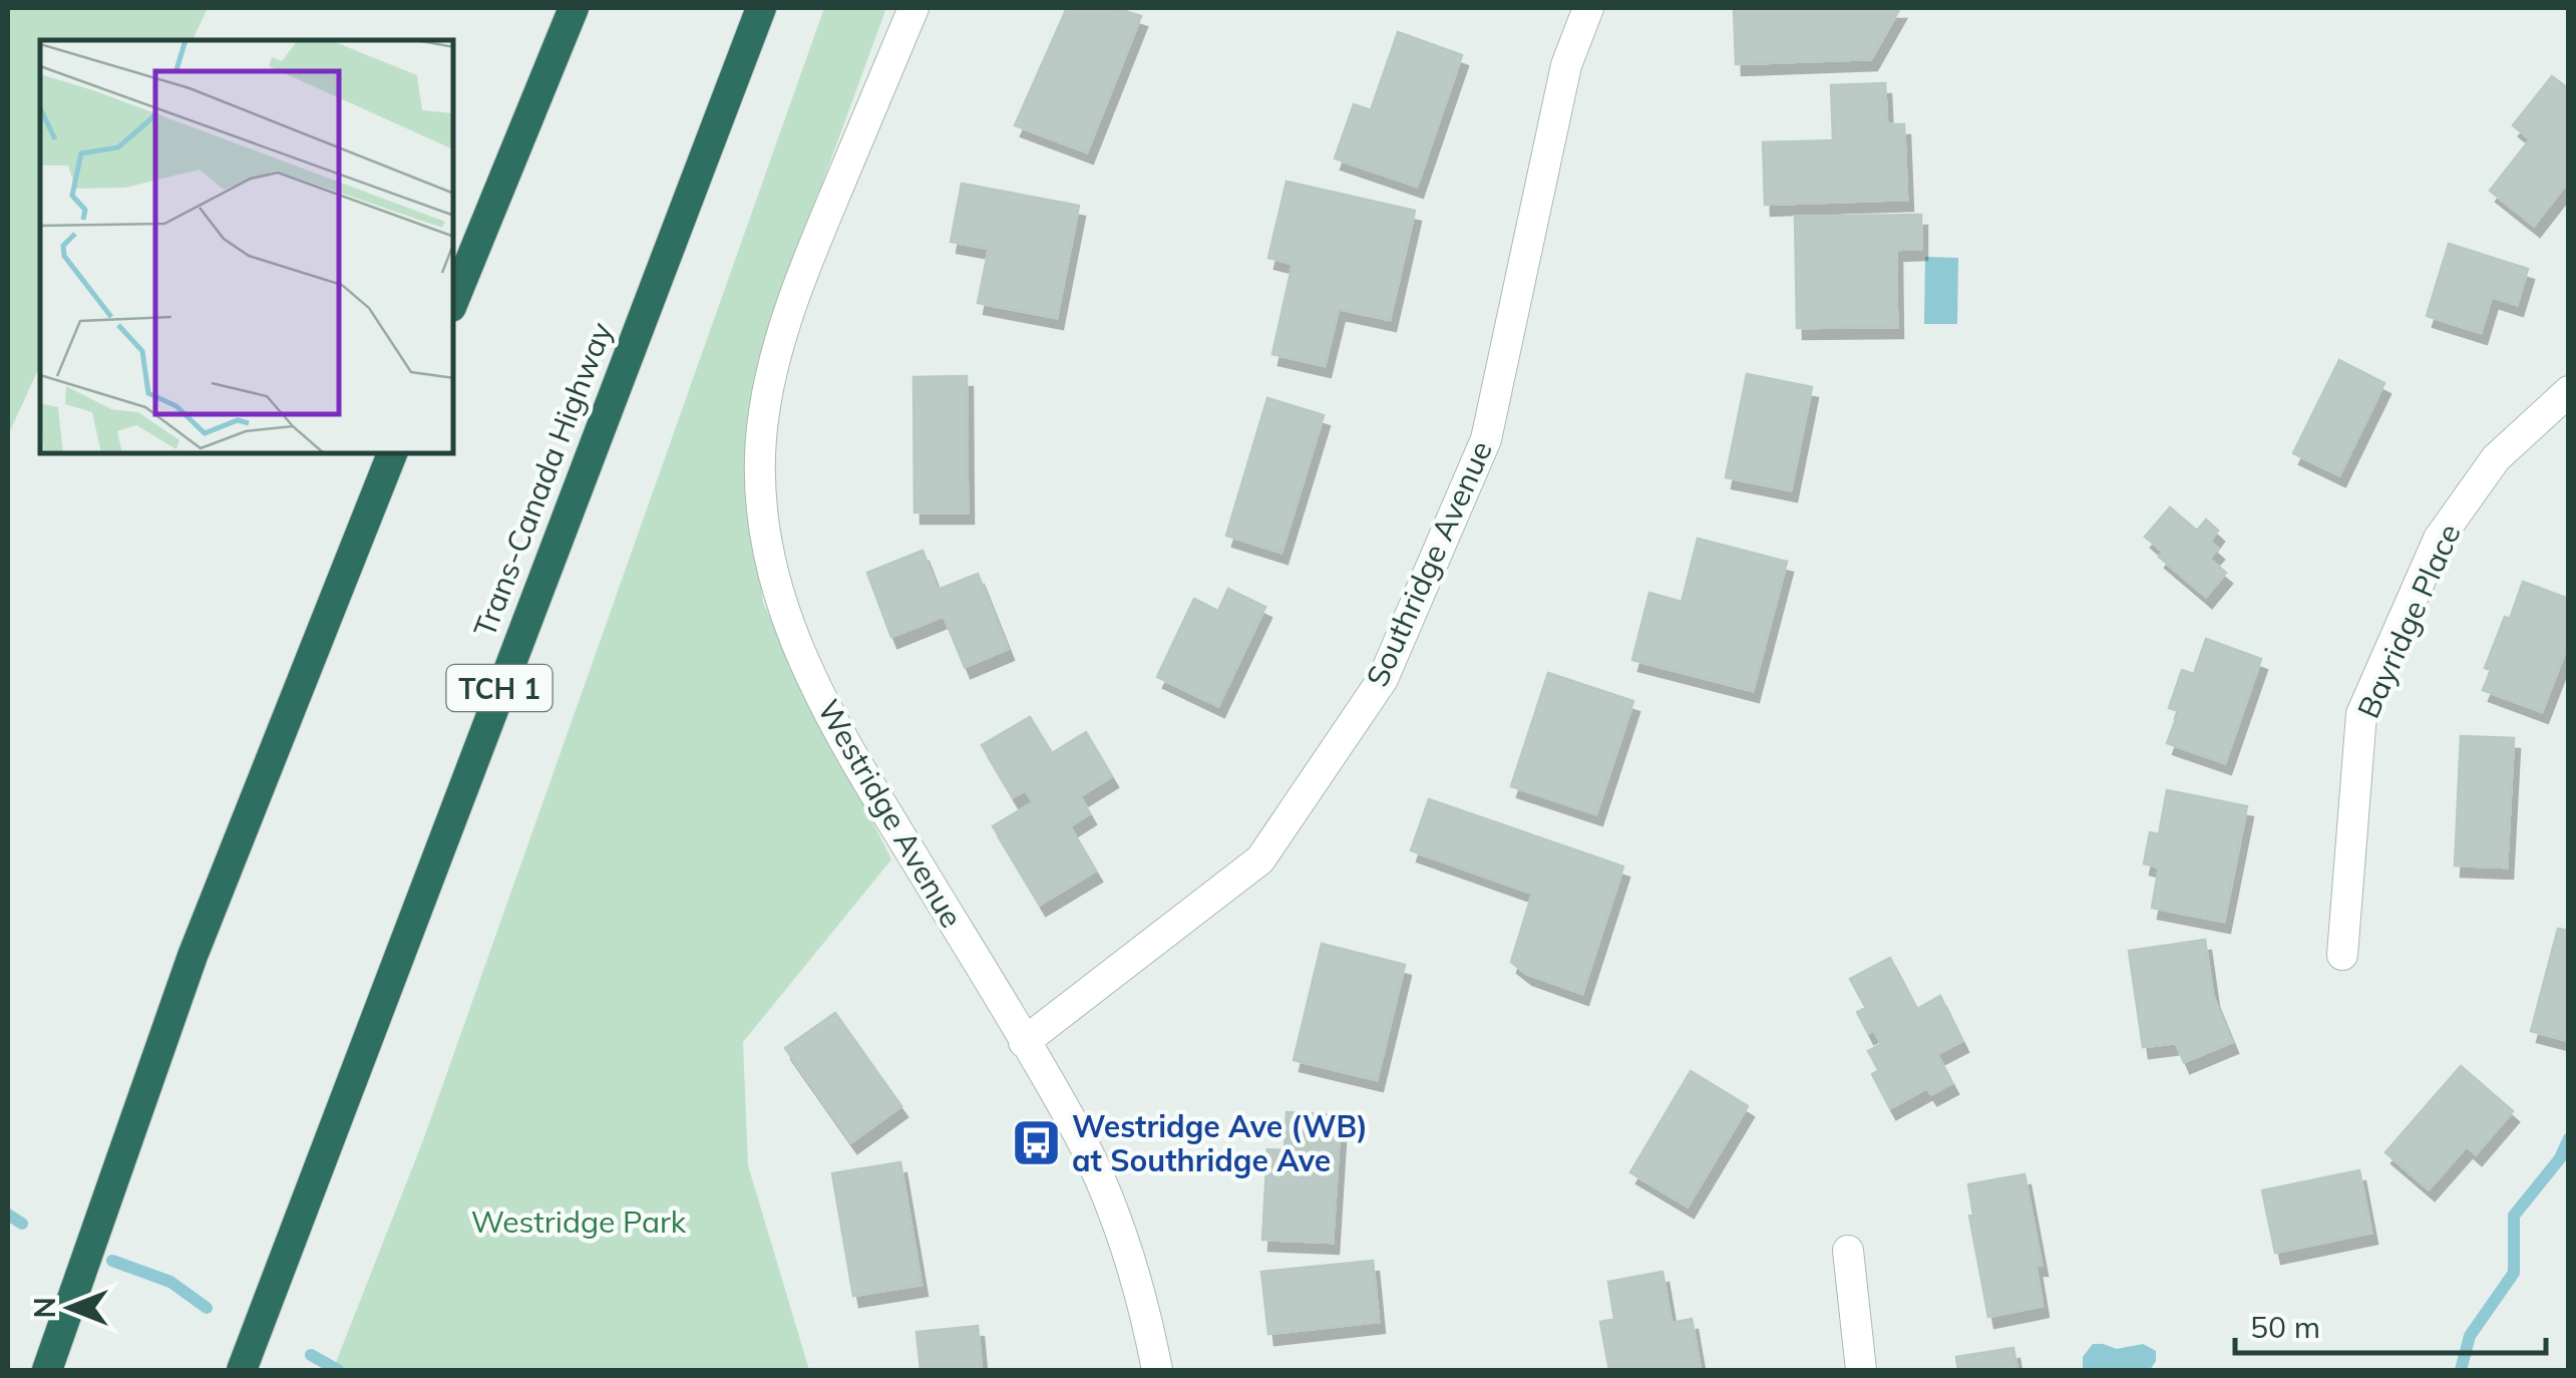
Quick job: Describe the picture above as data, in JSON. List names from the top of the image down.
{
  "streets": {
    "highway": ["Trans-Canada Highway", "TCH 1"],
    "street": ["Southridge Avenue", "Bayridge Place", "Westridge Avenue"]
  },
  "crossings": [
    ["Southridge Avenue", "Westridge Avenue"]
  ],
  "parks": ["Westridge Park"],
  "places": {
    "bus stop": ["Westridge Ave (WB) at Southridge Ave"]
  },
  "scale_bar": "50 m",
  "north": "left"
}
